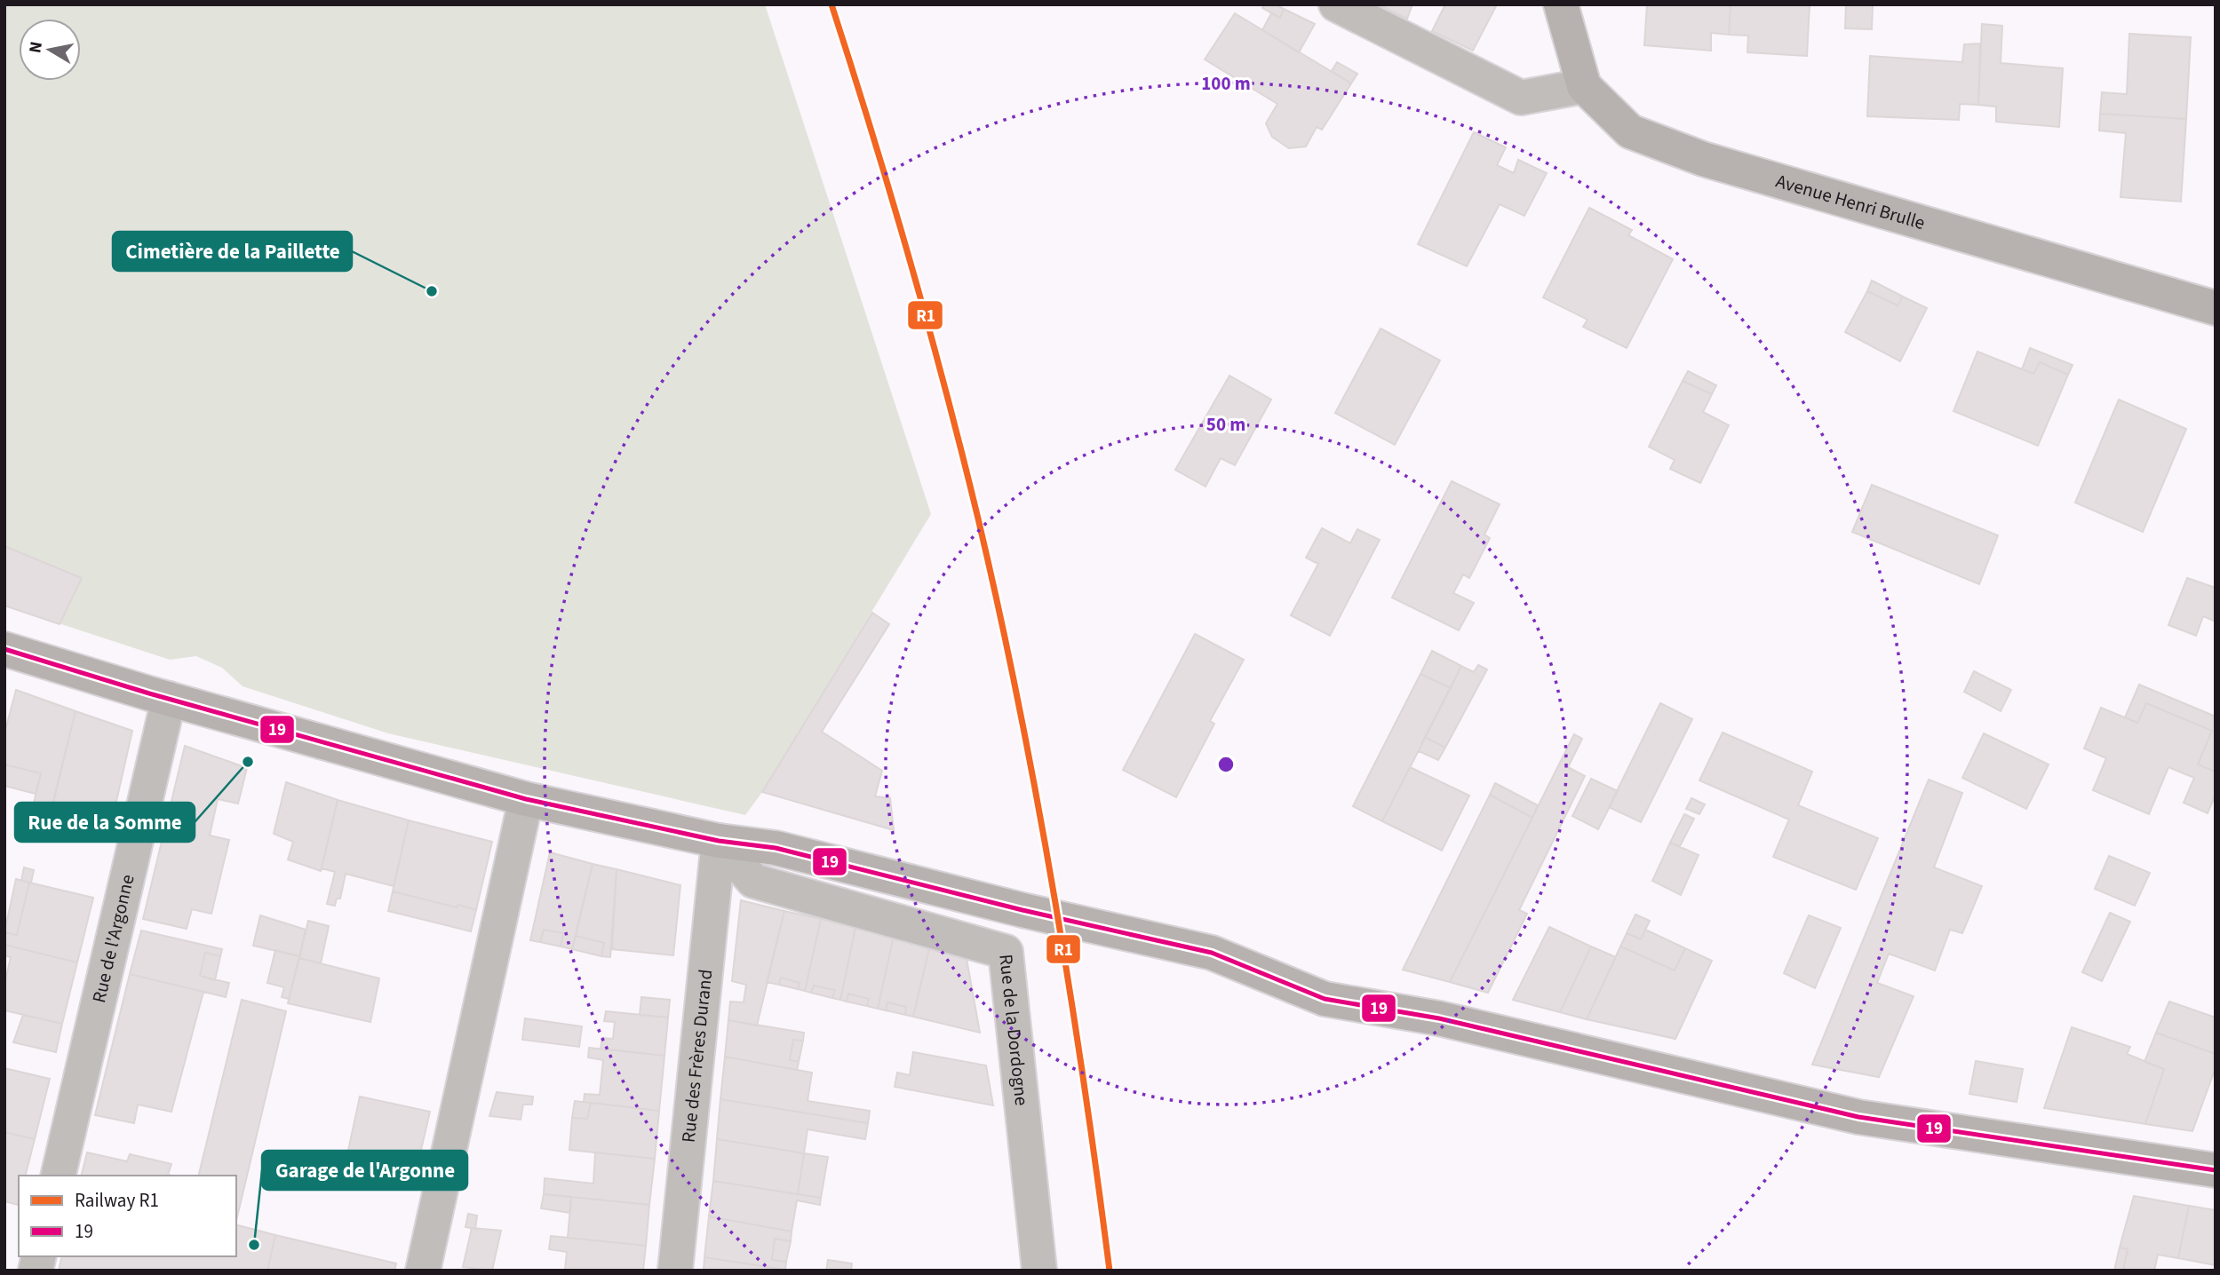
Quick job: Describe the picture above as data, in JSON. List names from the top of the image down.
{
  "streets": {
    "main road": ["Avenue Henri Brulle"],
    "street": ["Rue de l'Argonne", "Rue de la Dordogne", "Rue des Frères Durand"]
  },
  "crossings": [
    ["Rue de la Dordogne", "Rue des Frères Durand"]
  ],
  "places": ["Cimetière de la Paillette", "Rue de la Somme", "Garage de l'Argonne"],
  "lines": ["rail line R1", "transit line 19"],
  "legend": ["Railway R1", "19"],
  "north": "left",
  "rings": ["100 m", "50 m"]
}
